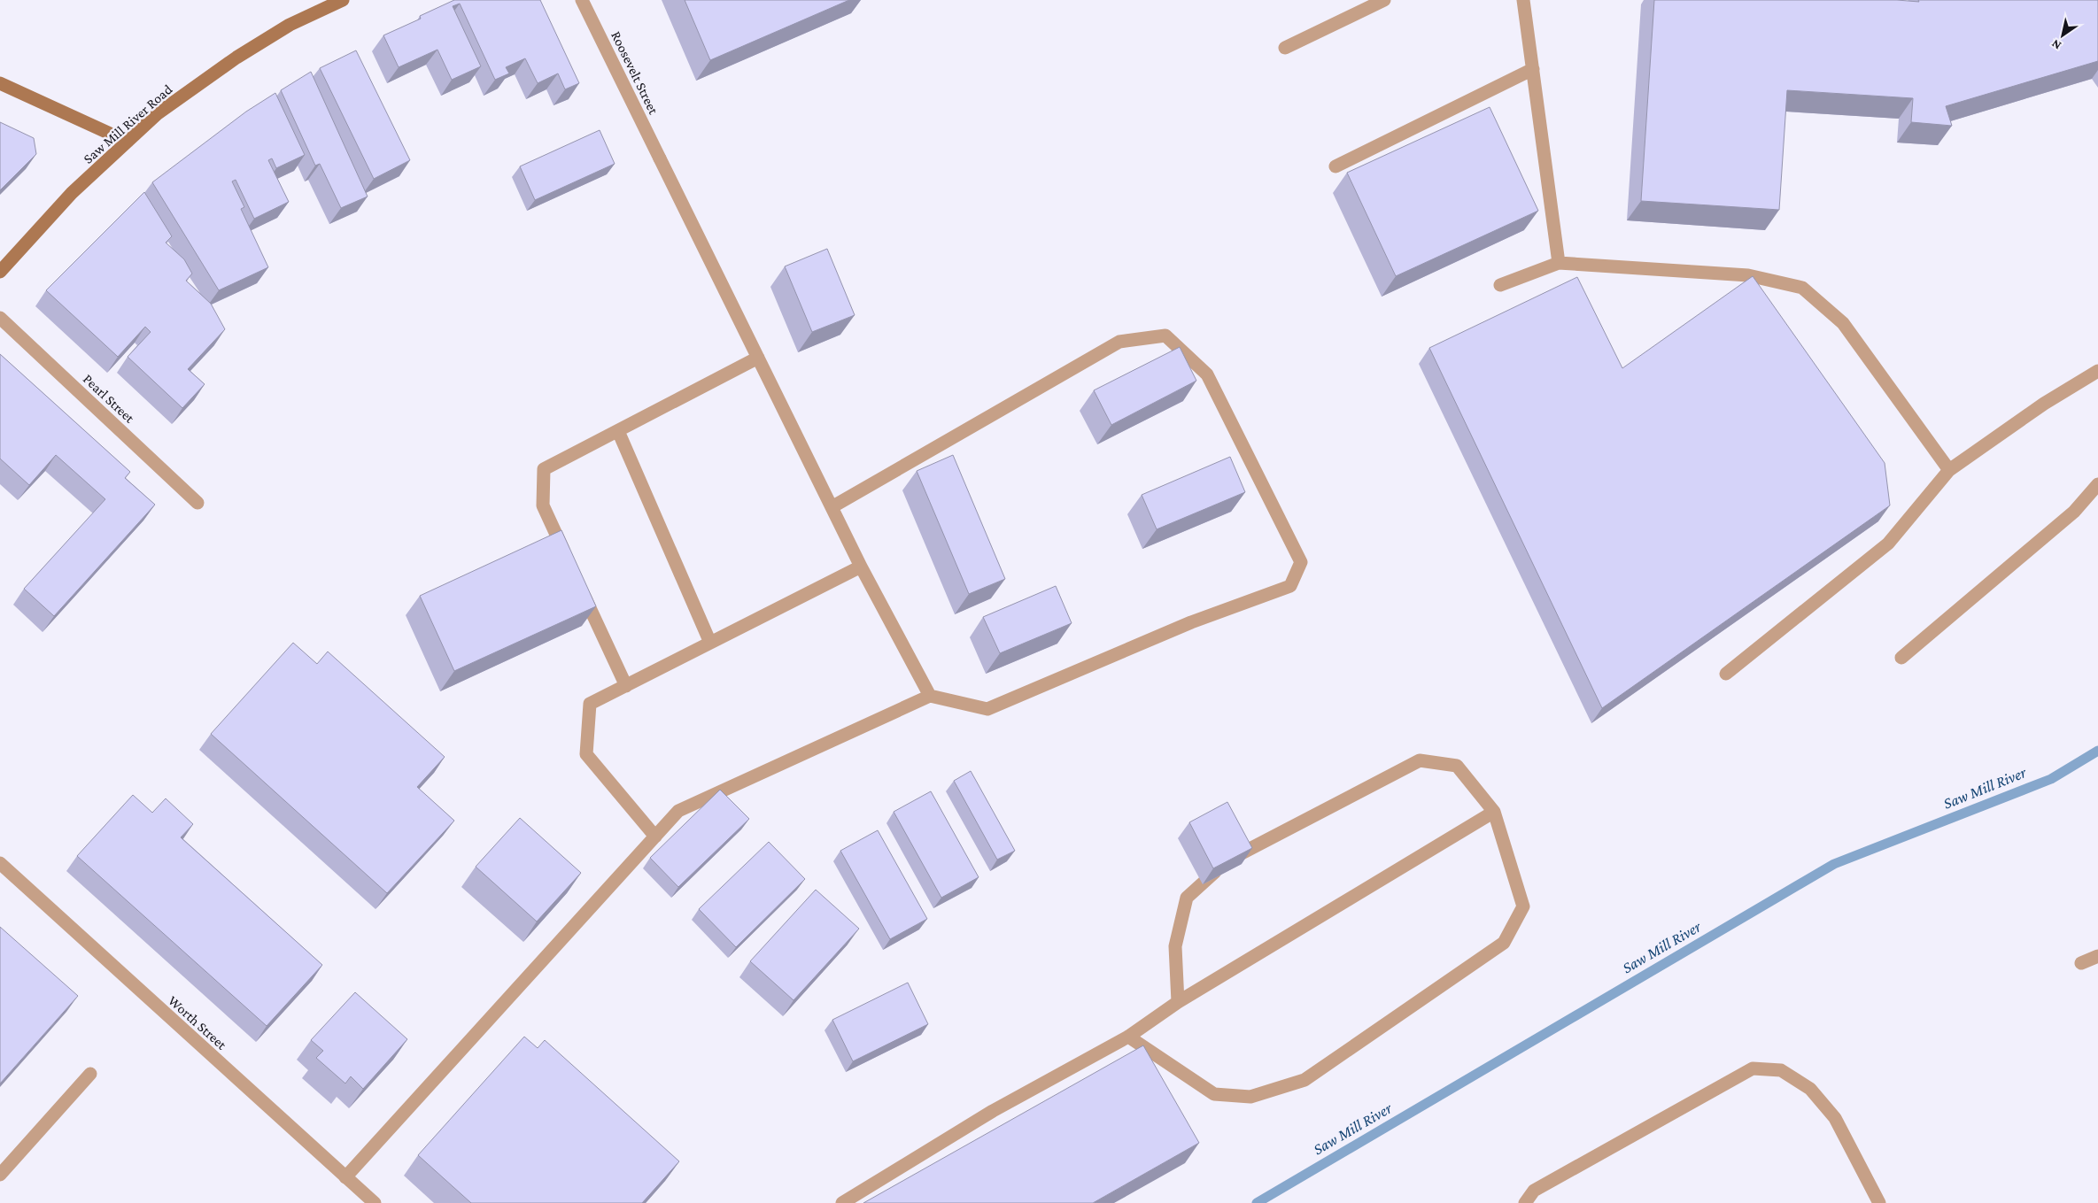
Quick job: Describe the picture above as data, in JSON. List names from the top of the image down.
{
  "streets": {
    "main road": ["Saw Mill River Road"],
    "street": ["Roosevelt Street", "Pearl Street", "Worth Street"]
  },
  "water": ["Saw Mill River"],
  "north": "bottom left"
}
